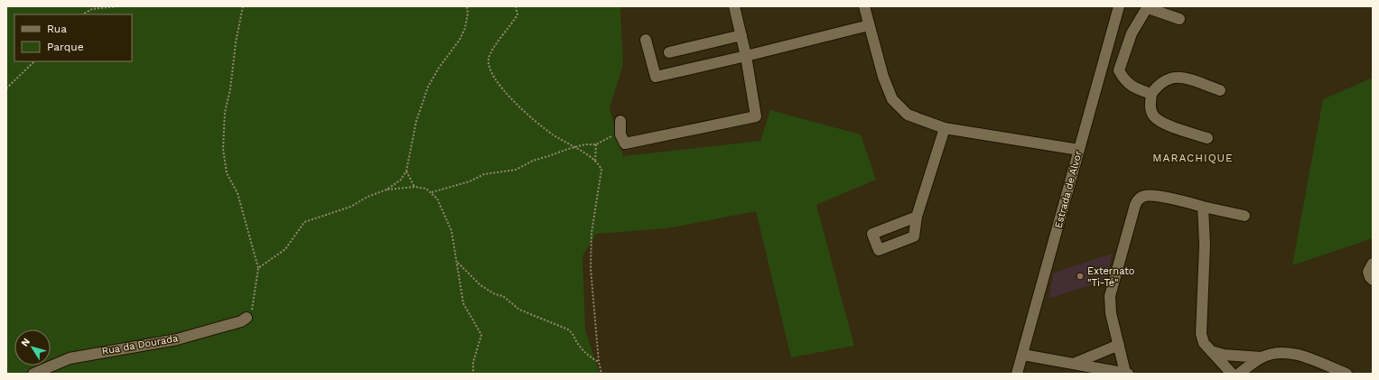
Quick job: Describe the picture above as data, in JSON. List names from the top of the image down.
{
  "streets": {
    "street": ["Estrada de Alvor", "Rua da Dourada"]
  },
  "districts": ["MARACHIQUE"],
  "places": ["Externato \"Ti-Té\""],
  "legend": ["Rua", "Parque"],
  "north": "top left"
}
